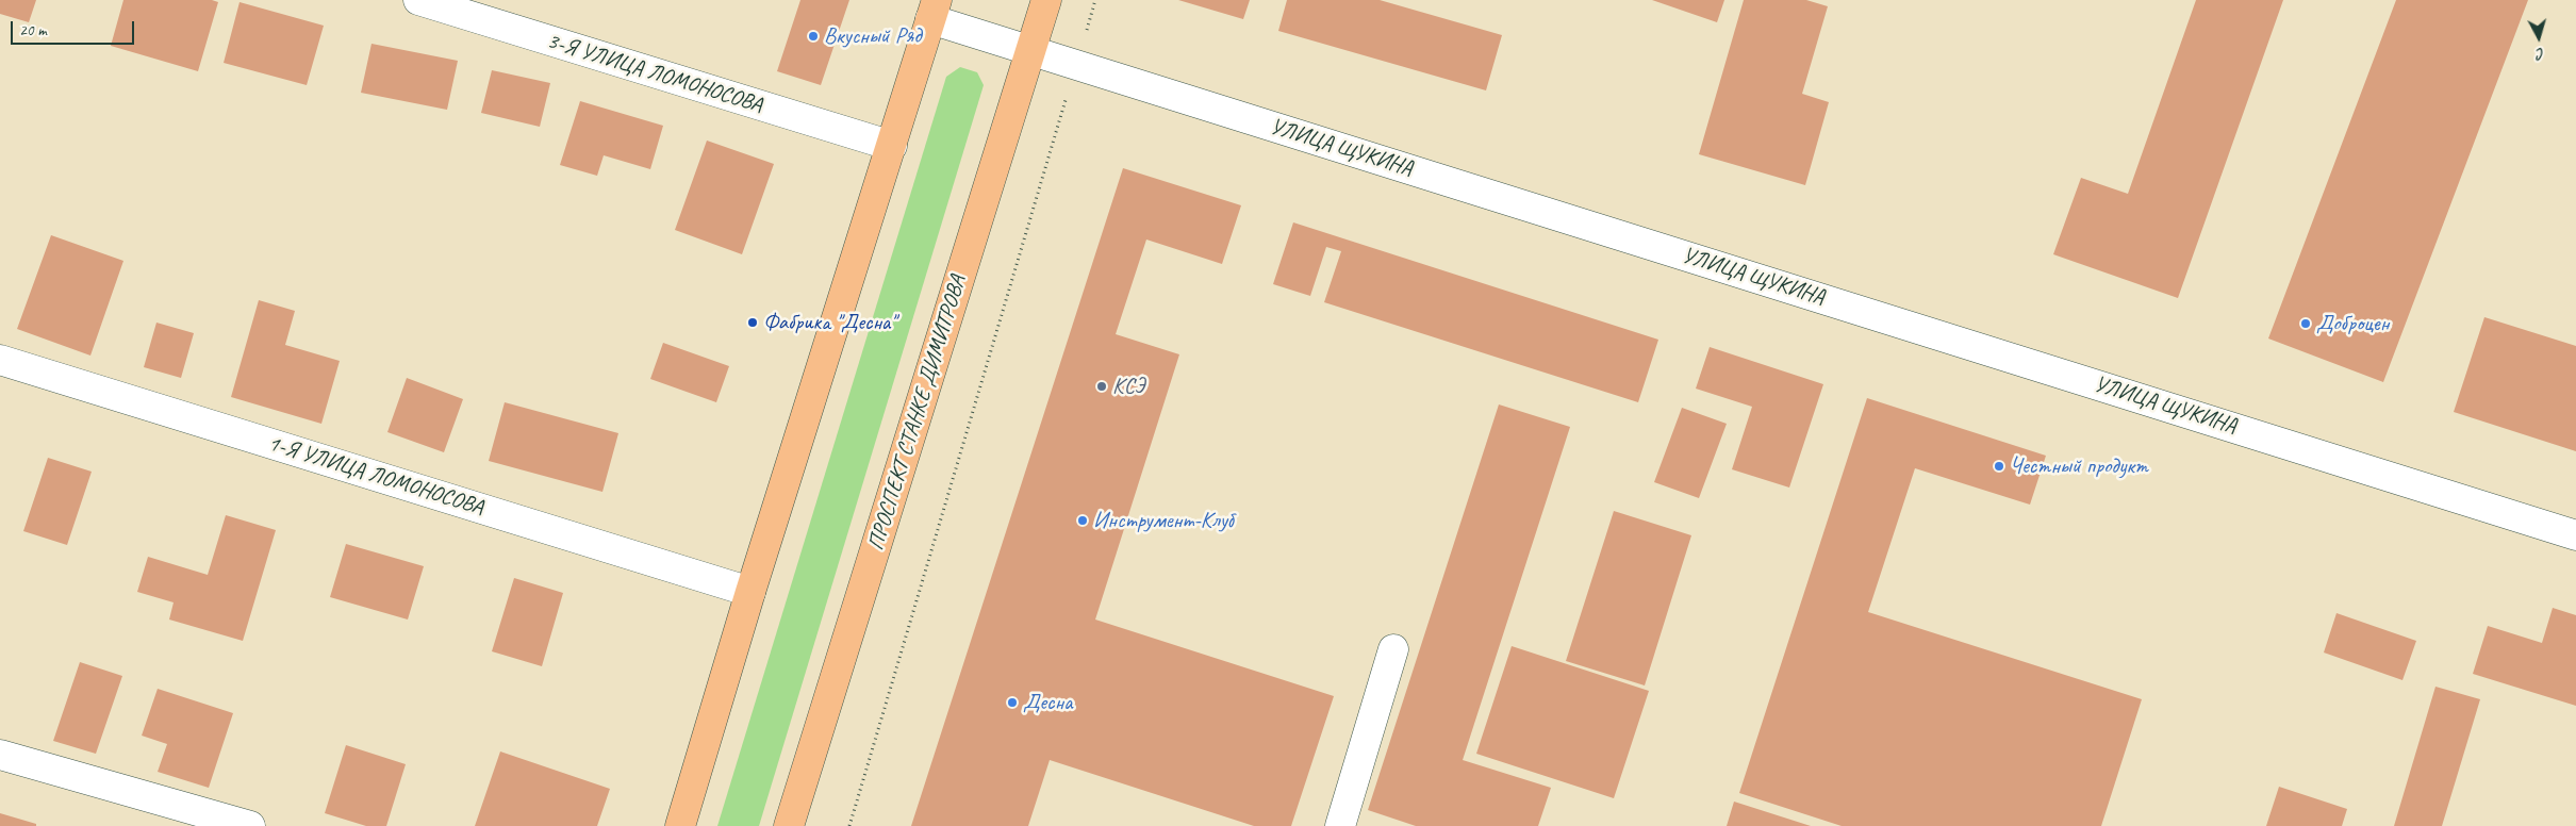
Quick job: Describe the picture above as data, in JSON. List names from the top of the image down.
{
  "streets": {
    "main road": ["ПРОСПЕКТ СТАНКЕ ДИМИТРОВА"],
    "street": ["3-Я УЛИЦА ЛОМОНОСОВА", "УЛИЦА ЩУКИНА", "1-Я УЛИЦА ЛОМОНОСОВА"]
  },
  "crossings": [
    ["УЛИЦА ЩУКИНА", "ПРОСПЕКТ СТАНКЕ ДИМИТРОВА"]
  ],
  "places": [
    "Вкусный Ряд",
    "Фабрика \"Десна\"",
    "Доброцен",
    "КСЭ",
    "Честный продукт",
    "Инструмент-Клуб",
    "Десна"
  ],
  "scale_bar": "20 m",
  "north": "bottom"
}
